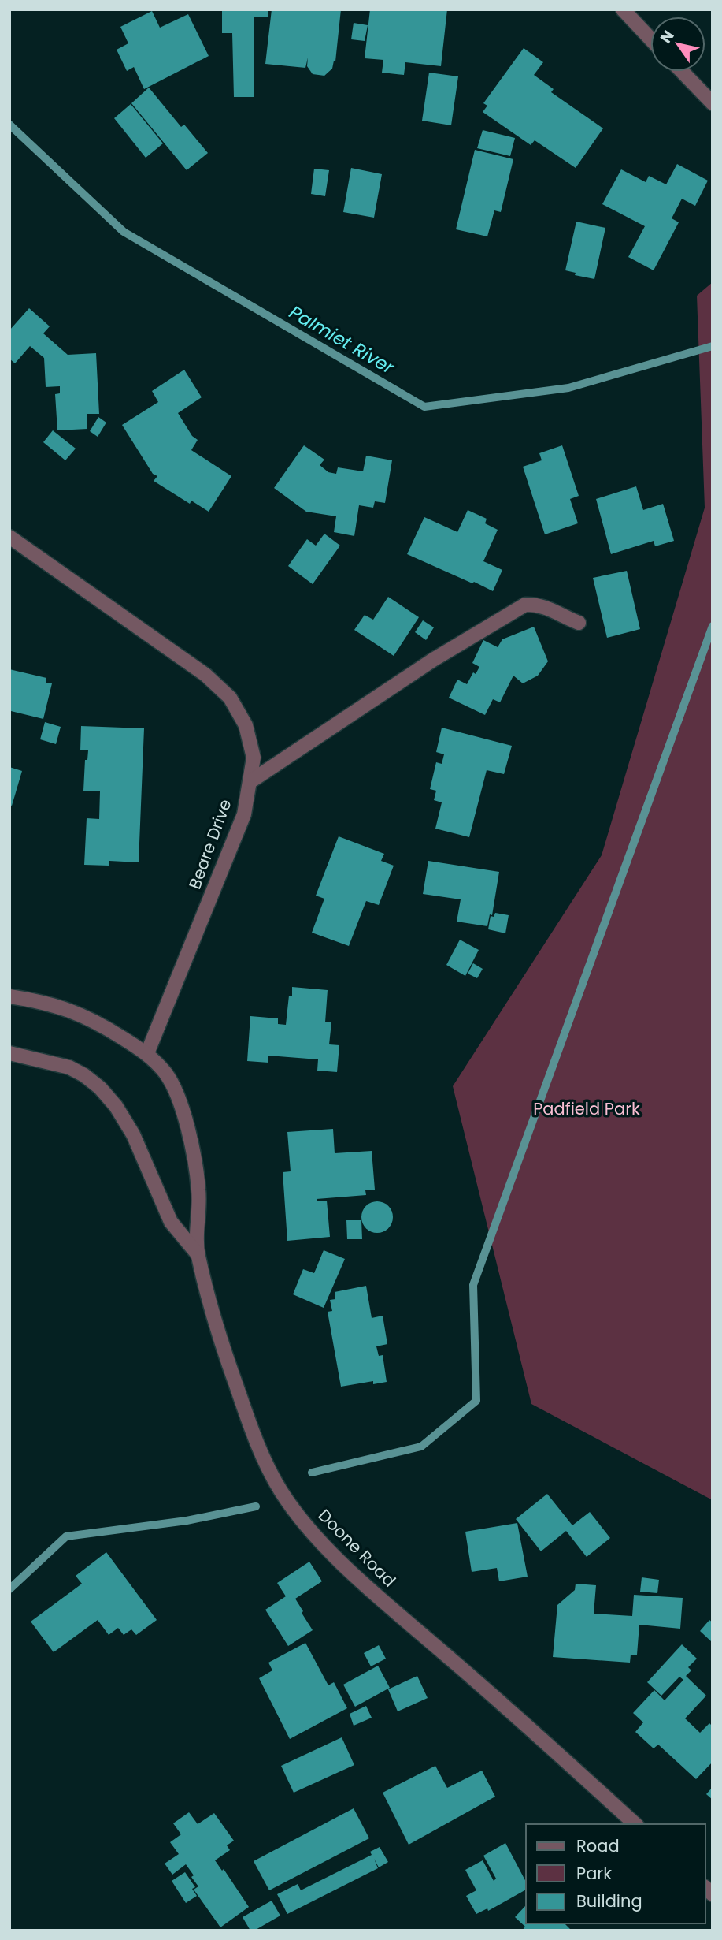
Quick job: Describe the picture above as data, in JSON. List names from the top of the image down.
{
  "streets": {
    "street": ["Beare Drive", "Doone Road"]
  },
  "crossings": [
    ["Beare Drive", "Doone Road"]
  ],
  "water": ["Palmiet River"],
  "parks": ["Padfield Park"],
  "legend": ["Road", "Park", "Building"],
  "north": "top left"
}
